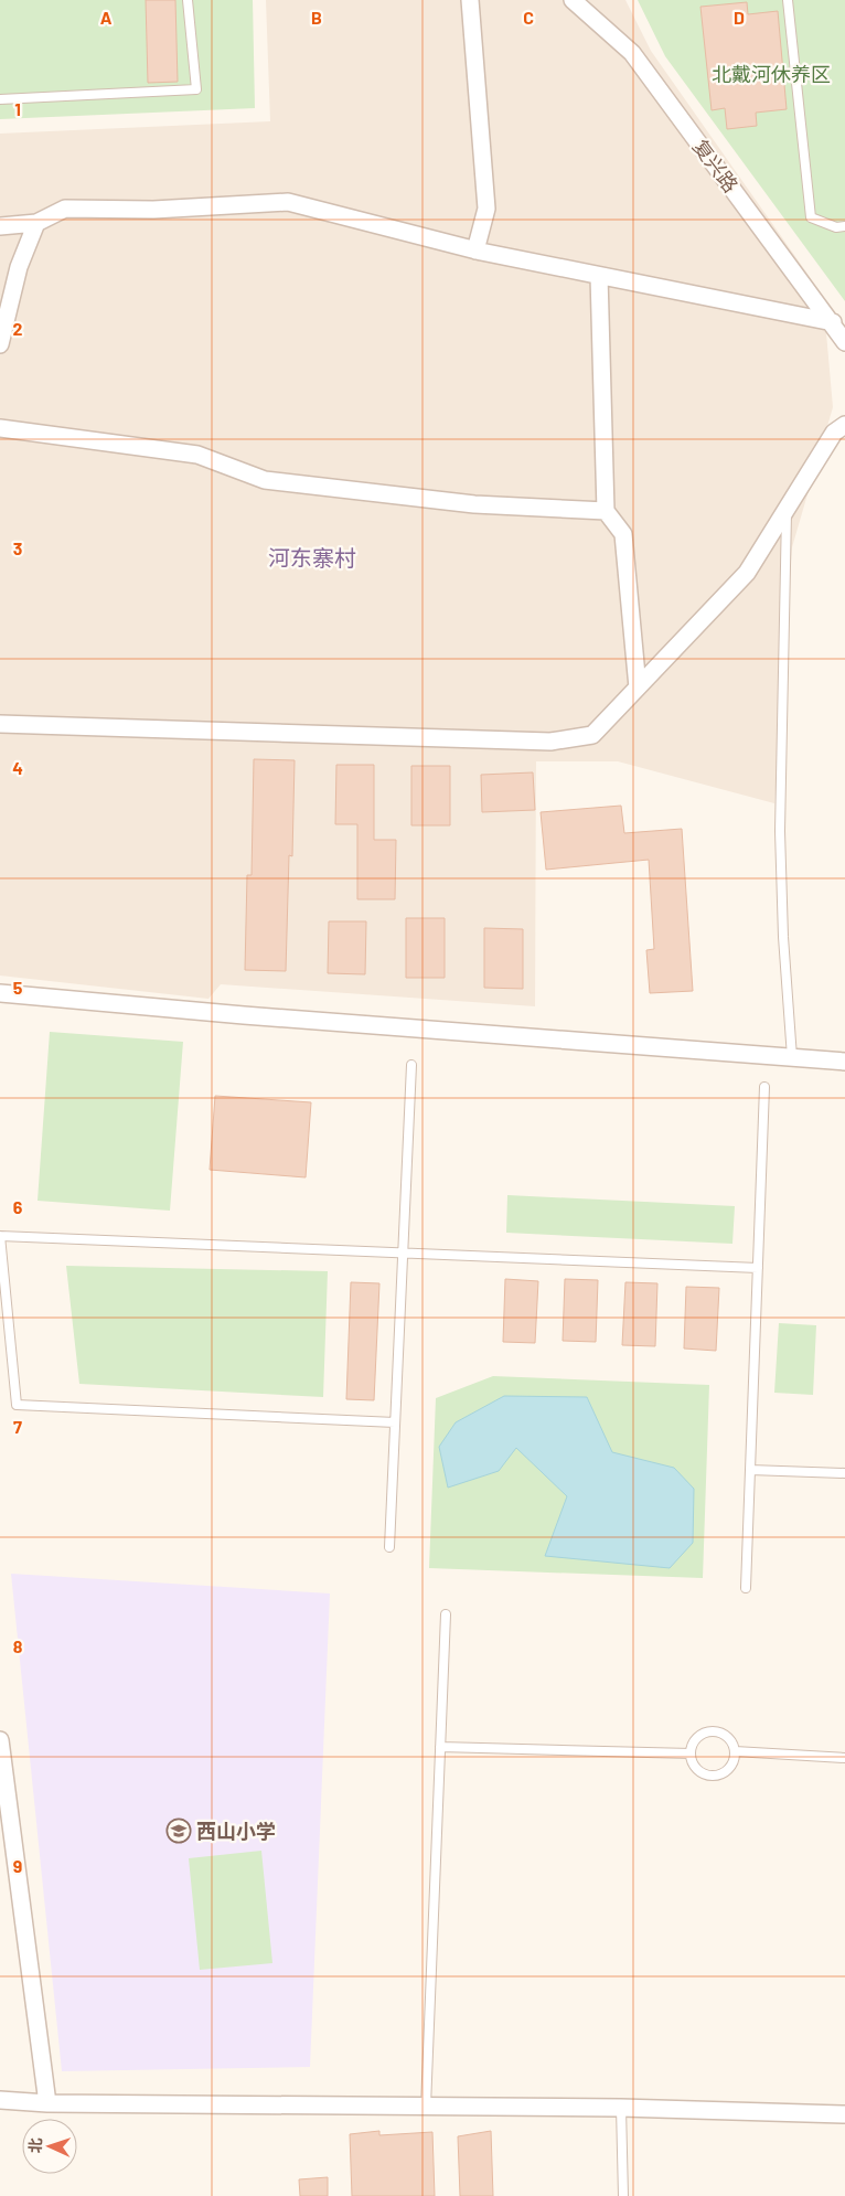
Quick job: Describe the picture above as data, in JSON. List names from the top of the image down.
{
  "streets": {
    "street": ["复兴路"]
  },
  "districts": ["河东寨村"],
  "parks": ["北戴河休养区"],
  "places": {
    "school or university": ["西山小学"]
  },
  "north": "left",
  "grid": {
    "columns": [
      "A",
      "B",
      "C",
      "D"
    ],
    "rows": [
      "1",
      "2",
      "3",
      "4",
      "5",
      "6",
      "7",
      "8",
      "9"
    ]
  }
}
